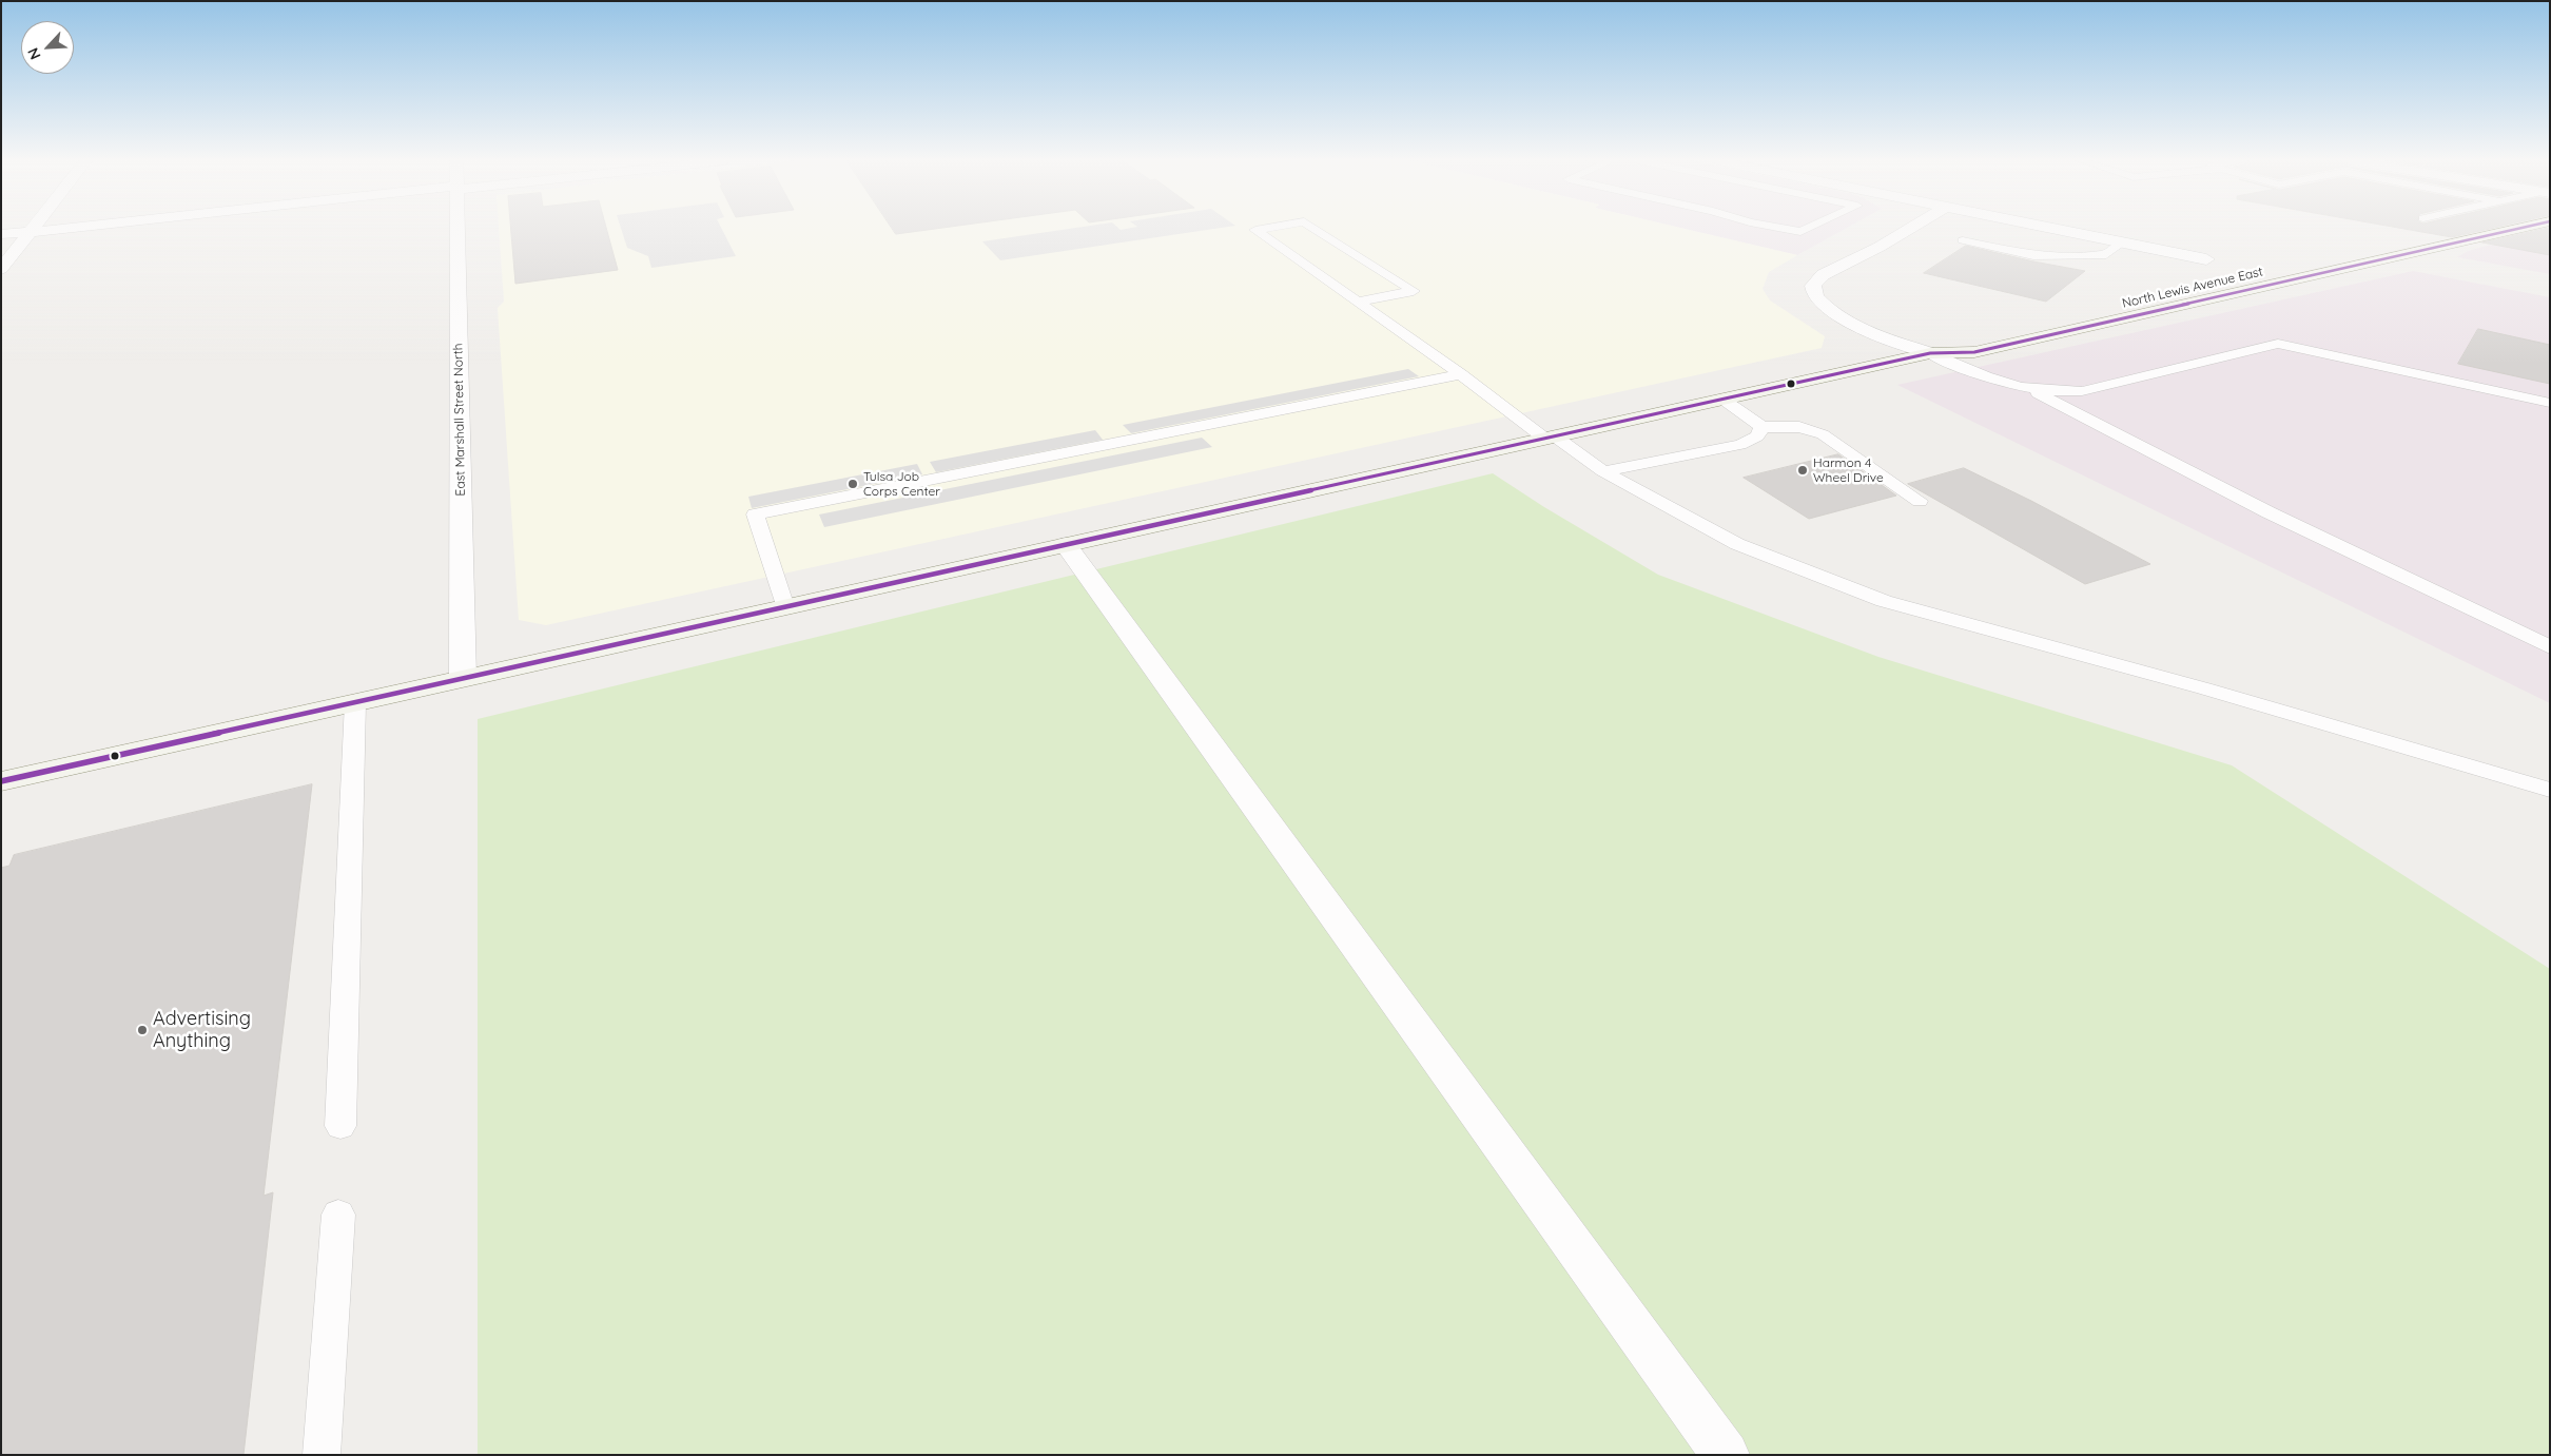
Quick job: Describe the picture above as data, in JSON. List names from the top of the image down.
{
  "streets": {
    "main road": ["North Lewis Avenue East"],
    "street": ["East Marshall Street North"]
  },
  "crossings": [
    ["North Lewis Avenue East", "East Marshall Street North"]
  ],
  "places": ["Harmon 4 Wheel Drive", "Tulsa Job Corps Center", "Advertising Anything"],
  "north": "bottom left"
}
